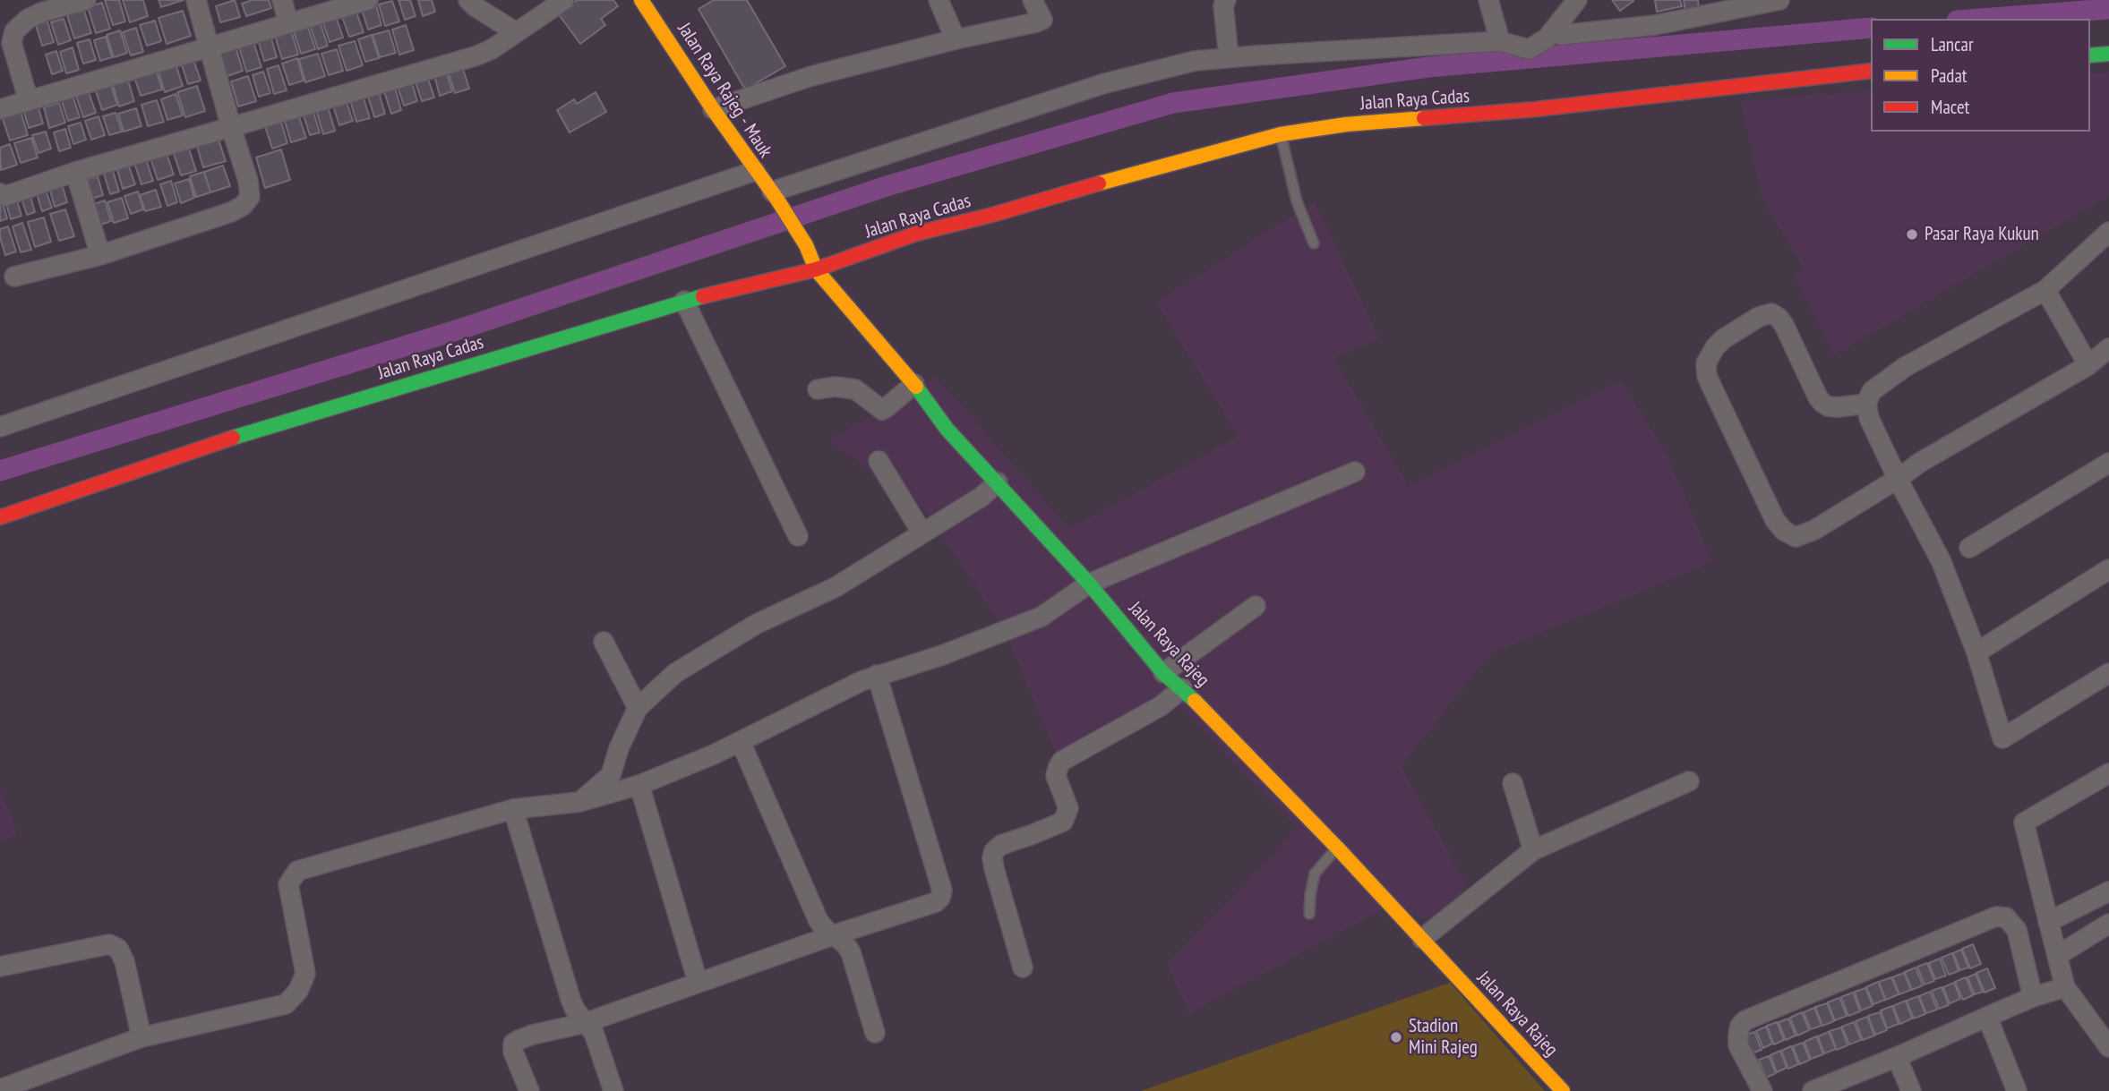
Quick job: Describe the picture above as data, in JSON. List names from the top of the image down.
{
  "streets": {
    "street": ["Jalan Raya Rajeg - Mauk", "Jalan Raya Cadas", "Jalan Raya Rajeg"]
  },
  "crossings": [
    ["Jalan Raya Rajeg - Mauk", "Jalan Raya Rajeg"],
    ["Jalan Raya Cadas", "Jalan Raya Rajeg"]
  ],
  "places": ["Pasar Raya Kukun", "Stadion Mini Rajeg"],
  "legend": ["Lancar", "Padat", "Macet"]
}
